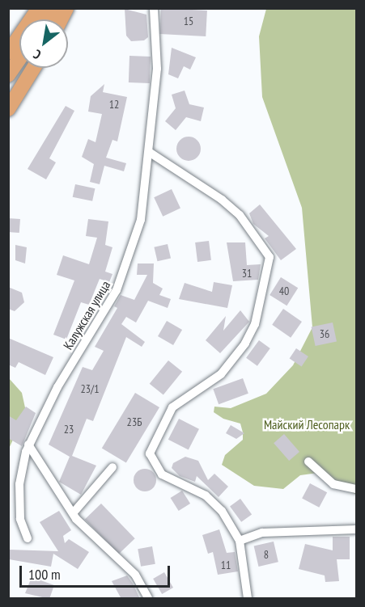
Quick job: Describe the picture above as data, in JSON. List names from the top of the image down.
{
  "streets": {
    "street": ["Калужская улица"]
  },
  "parks": ["Майский Лесопарк"],
  "house_numbers": [
    "15",
    "12",
    "31",
    "40",
    "36",
    "23/1",
    "23Б",
    "23",
    "8",
    "11"
  ],
  "scale_bar": "100 m",
  "north": "bottom left"
}
